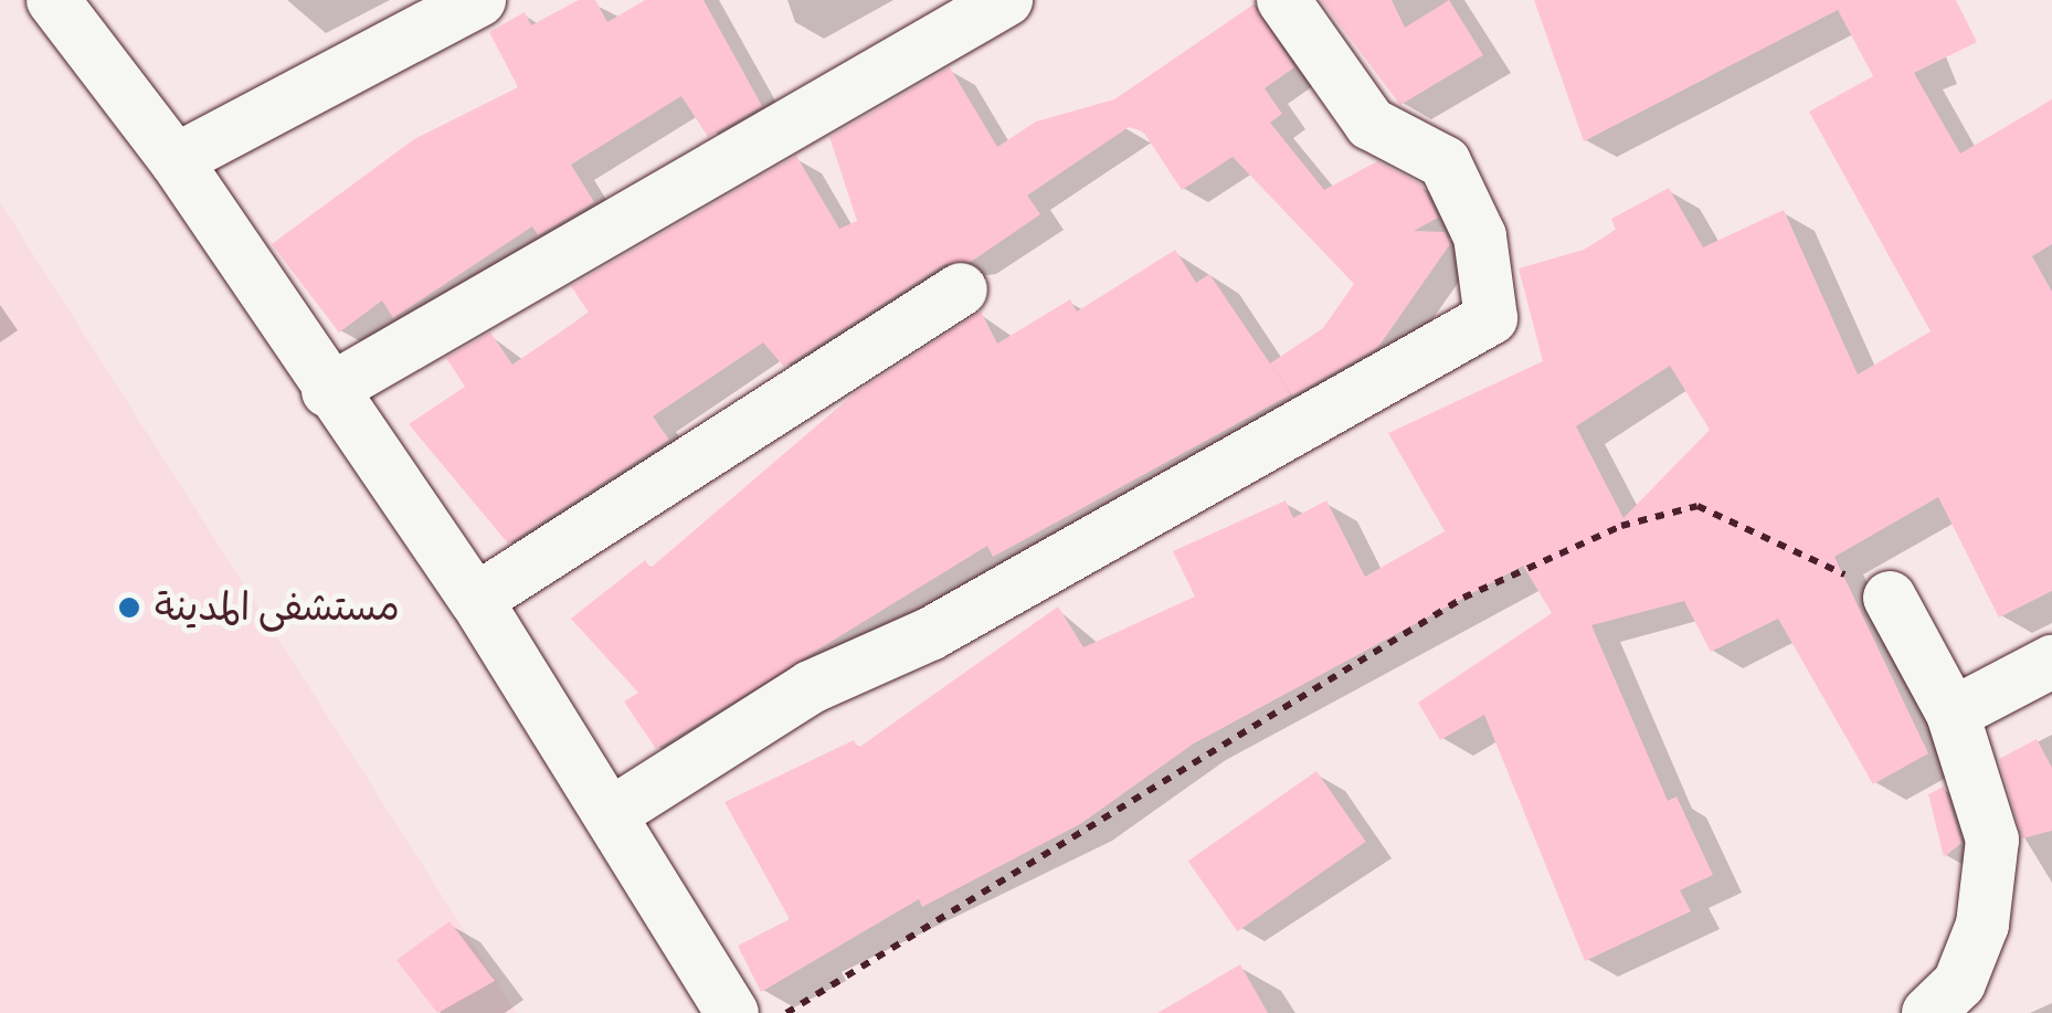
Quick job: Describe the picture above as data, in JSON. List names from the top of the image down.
{
  "places": ["مستشفى المدينة"]
}
